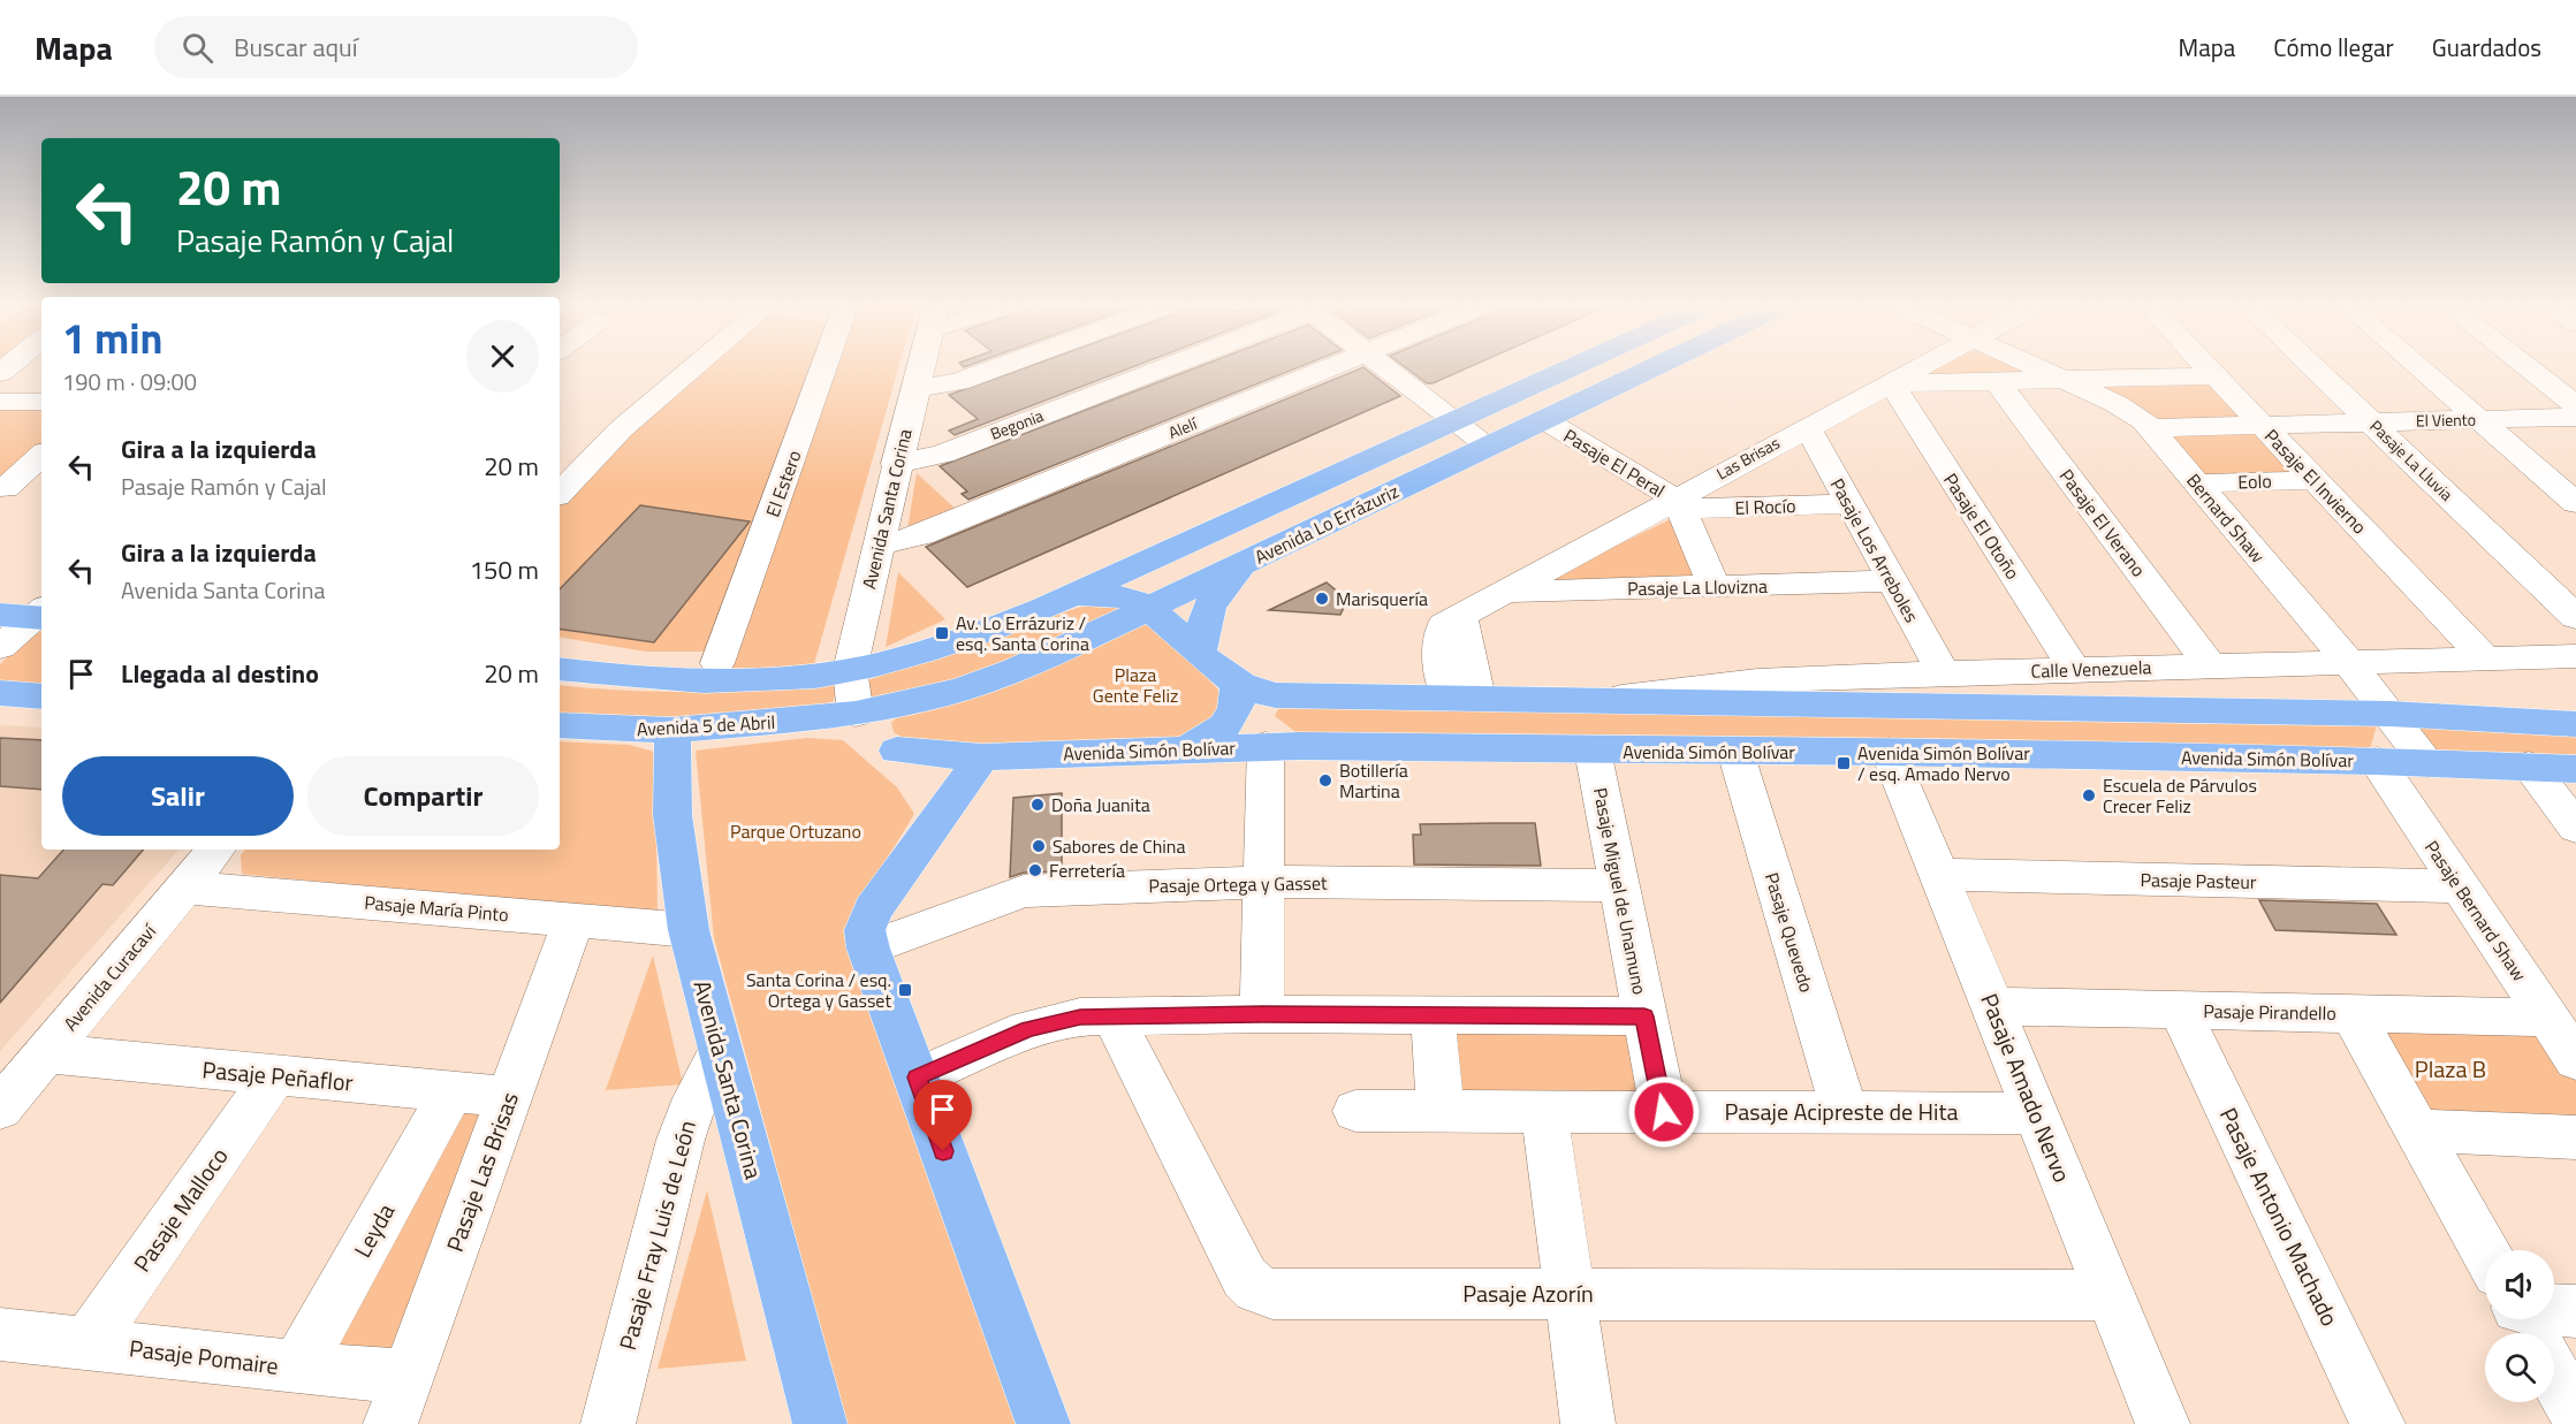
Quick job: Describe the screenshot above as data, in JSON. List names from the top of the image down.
{
  "streets": {
    "main road": [
      "Avenida Santa Corina",
      "Avenida Lo Errázuriz",
      "Avenida 5 de Abril",
      "Avenida Simón Bolívar"
    ],
    "street": [
      "El Viento",
      "Begonia",
      "Alelí",
      "Las Brisas",
      "Pasaje La Lluvia",
      "Pasaje El Peral",
      "Eolo",
      "Pasaje El Invierno",
      "El Estero",
      "El Rocío",
      "Bernard Shaw",
      "Pasaje El Verano",
      "Pasaje El Otoño",
      "Pasaje Los Arreboles",
      "Pasaje La Llovizna",
      "Calle Venezuela",
      "Pasaje Pasteur",
      "Pasaje Ortega y Gasset",
      "Pasaje Miguel de Unamuno",
      "Pasaje María Pinto",
      "Pasaje Bernard Shaw",
      "Pasaje Quevedo",
      "Avenida Curacaví",
      "Pasaje Pirandello",
      "Pasaje Peñaflor",
      "Pasaje Amado Nervo",
      "Pasaje Acipreste de Hita",
      "Pasaje Las Brisas",
      "Pasaje Malloco",
      "Pasaje Antonio Machado",
      "Leyda",
      "Pasaje Fray Luis de León",
      "Pasaje Azorín",
      "Pasaje Pomaire"
    ]
  },
  "crossings": [
    ["El Viento", "Pasaje La Lluvia"],
    ["El Viento", "Pasaje El Invierno"],
    ["El Viento", "Bernard Shaw"],
    ["Begonia", "Avenida Santa Corina"],
    ["Alelí", "Avenida Santa Corina"],
    ["Las Brisas", "Pasaje El Peral"],
    ["Las Brisas", "El Rocío"],
    ["Las Brisas", "Pasaje El Otoño"],
    ["Las Brisas", "Pasaje Los Arreboles"],
    ["Las Brisas", "Pasaje La Llovizna"],
    ["Pasaje El Peral", "El Rocío"],
    ["Pasaje El Peral", "Avenida Lo Errázuriz"],
    ["Pasaje El Peral", "Pasaje La Llovizna"],
    ["Eolo", "Pasaje El Invierno"],
    ["Eolo", "Bernard Shaw"],
    ["Pasaje El Invierno", "Calle Venezuela"],
    ["El Rocío", "Pasaje Los Arreboles"],
    ["Avenida Santa Corina", "Avenida Lo Errázuriz"],
    ["Avenida Santa Corina", "Avenida 5 de Abril"],
    ["Avenida Santa Corina", "Pasaje María Pinto"],
    ["Avenida Santa Corina", "Pasaje Fray Luis de León"],
    ["Bernard Shaw", "Calle Venezuela"],
    ["Bernard Shaw", "Avenida Simón Bolívar"],
    ["Pasaje El Verano", "Calle Venezuela"],
    ["Avenida Lo Errázuriz", "Avenida 5 de Abril"],
    ["Pasaje El Otoño", "Calle Venezuela"],
    ["Pasaje Los Arreboles", "Pasaje La Llovizna"],
    ["Pasaje Los Arreboles", "Calle Venezuela"],
    ["Avenida Simón Bolívar", "Pasaje Miguel de Unamuno"],
    ["Avenida Simón Bolívar", "Pasaje Bernard Shaw"],
    ["Avenida Simón Bolívar", "Pasaje Quevedo"],
    ["Avenida Simón Bolívar", "Pasaje Amado Nervo"],
    ["Pasaje Pasteur", "Pasaje Bernard Shaw"],
    ["Pasaje Pasteur", "Pasaje Amado Nervo"],
    ["Pasaje Ortega y Gasset", "Pasaje Miguel de Unamuno"],
    ["Pasaje Miguel de Unamuno", "Pasaje Acipreste de Hita"],
    ["Pasaje María Pinto", "Avenida Curacaví"],
    ["Pasaje María Pinto", "Pasaje Las Brisas"],
    ["Pasaje Bernard Shaw", "Pasaje Pirandello"],
    ["Pasaje Quevedo", "Pasaje Acipreste de Hita"],
    ["Avenida Curacaví", "Pasaje Peñaflor"],
    ["Pasaje Pirandello", "Pasaje Amado Nervo"],
    ["Pasaje Pirandello", "Pasaje Antonio Machado"],
    ["Pasaje Peñaflor", "Pasaje Las Brisas"],
    ["Pasaje Peñaflor", "Pasaje Malloco"],
    ["Pasaje Peñaflor", "Leyda"],
    ["Pasaje Amado Nervo", "Pasaje Acipreste de Hita"],
    ["Pasaje Amado Nervo", "Pasaje Azorín"],
    ["Pasaje Las Brisas", "Pasaje Pomaire"],
    ["Pasaje Malloco", "Pasaje Pomaire"],
    ["Leyda", "Pasaje Pomaire"]
  ],
  "parks": ["Plaza Gente Feliz", "Parque Ortuzano", "Plaza B"],
  "places": {
    "other": [
      "Marisquería",
      "Botillería Martina",
      "Escuela de Párvulos Crecer Feliz",
      "Doña Juanita",
      "Sabores de China",
      "Ferretería"
    ],
    "transit": ["Av. Lo Errázuriz / esq. Santa Corina", "Avenida Simón Bolívar / esq. Amado Nervo", "Santa Corina / esq. Ortega y Gasset"]
  },
  "page": {
    "header": "Mapa",
    "search": "Buscar aquí",
    "nav": ["Mapa", "Cómo llegar", "Guardados"],
    "turn": ["20 m", "Pasaje Ramón y Cajal"],
    "heading": ["1 min", "190 m · 09:00"],
    "list": [
      {
        "name": "Gira a la izquierda",
        "note": "Pasaje Ramón y Cajal",
        "value": "20 m"
      },
      {
        "name": "Gira a la izquierda",
        "note": "Avenida Santa Corina",
        "value": "150 m"
      },
      {
        "name": "Llegada al destino",
        "value": "20 m"
      }
    ],
    "buttons": ["Salir", "Compartir"]
  }
}
